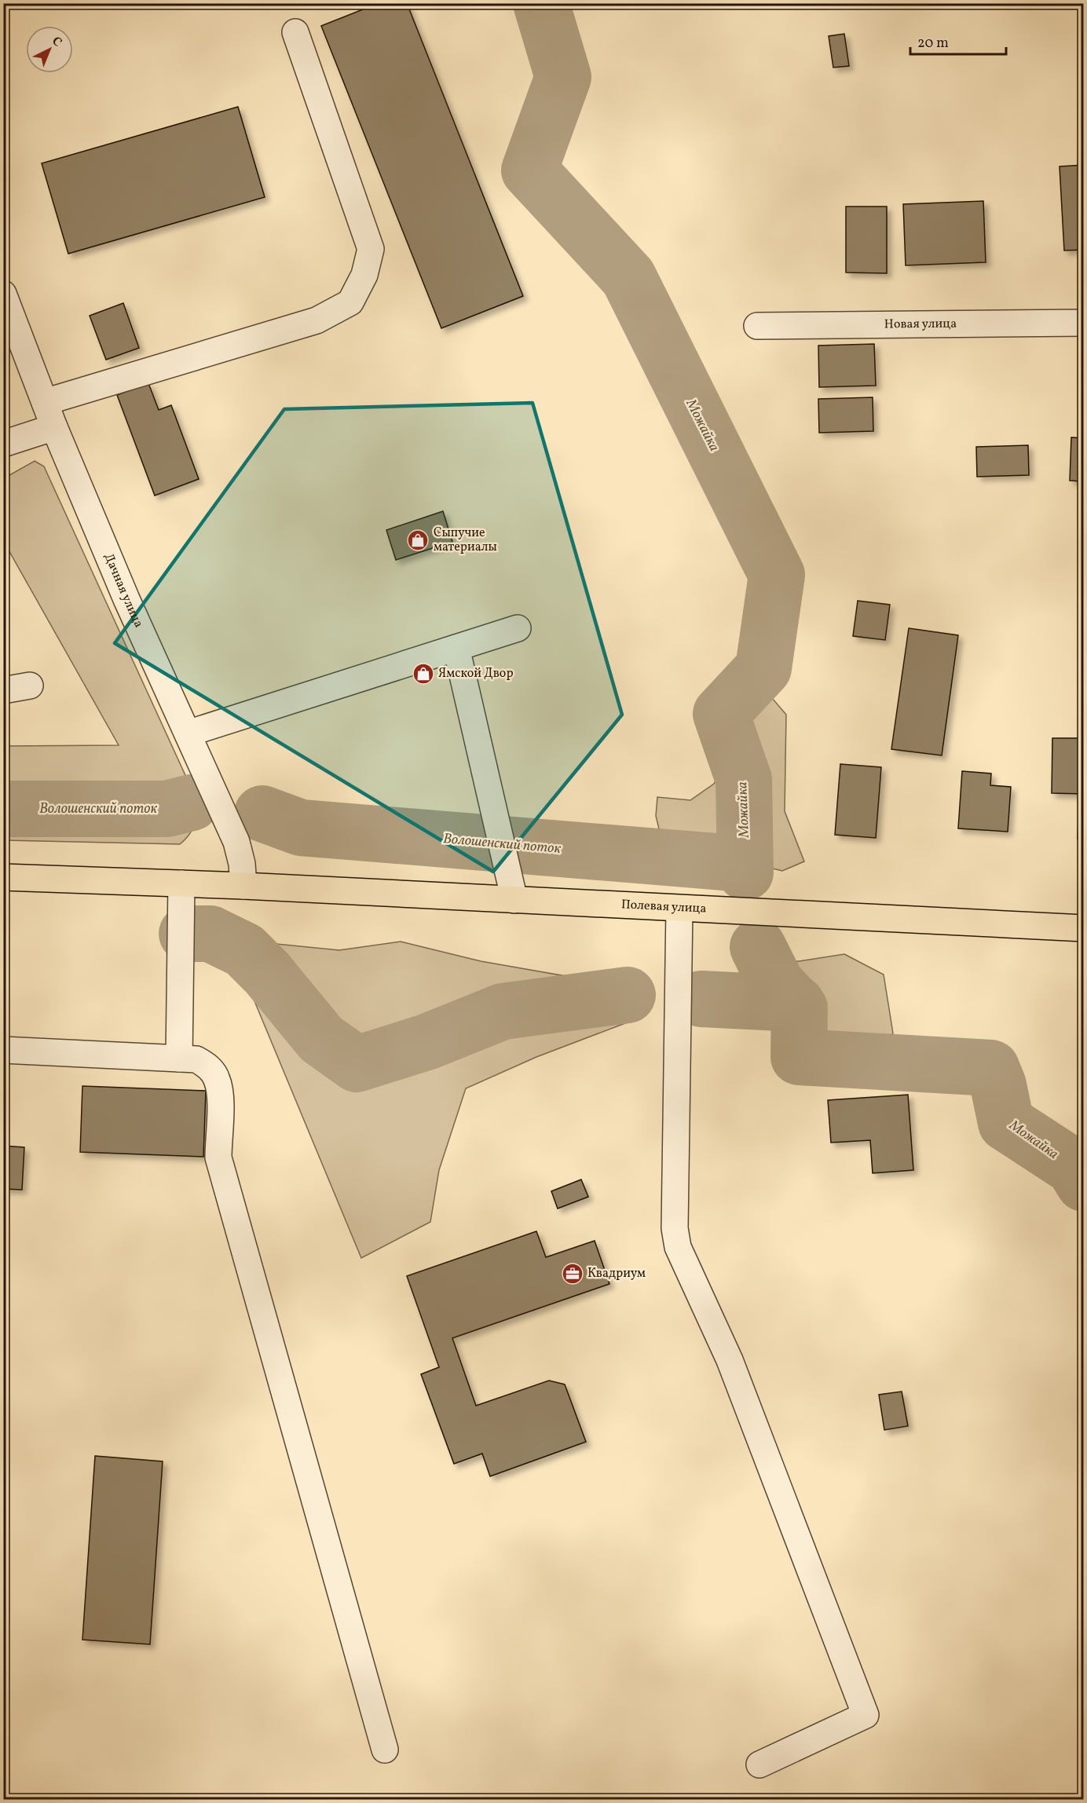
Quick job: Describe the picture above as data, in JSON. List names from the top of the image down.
{
  "streets": {
    "main road": ["Полевая улица"],
    "street": ["Новая улица", "Дачная улица"]
  },
  "crossings": [
    ["Дачная улица", "Полевая улица"]
  ],
  "water": ["Можайка", "Волошенский поток"],
  "places": {
    "shop": ["Сыпучие материалы", "Ямской Двор"],
    "office": ["Квадриум"]
  },
  "scale_bar": "20 m",
  "north": "top right"
}
